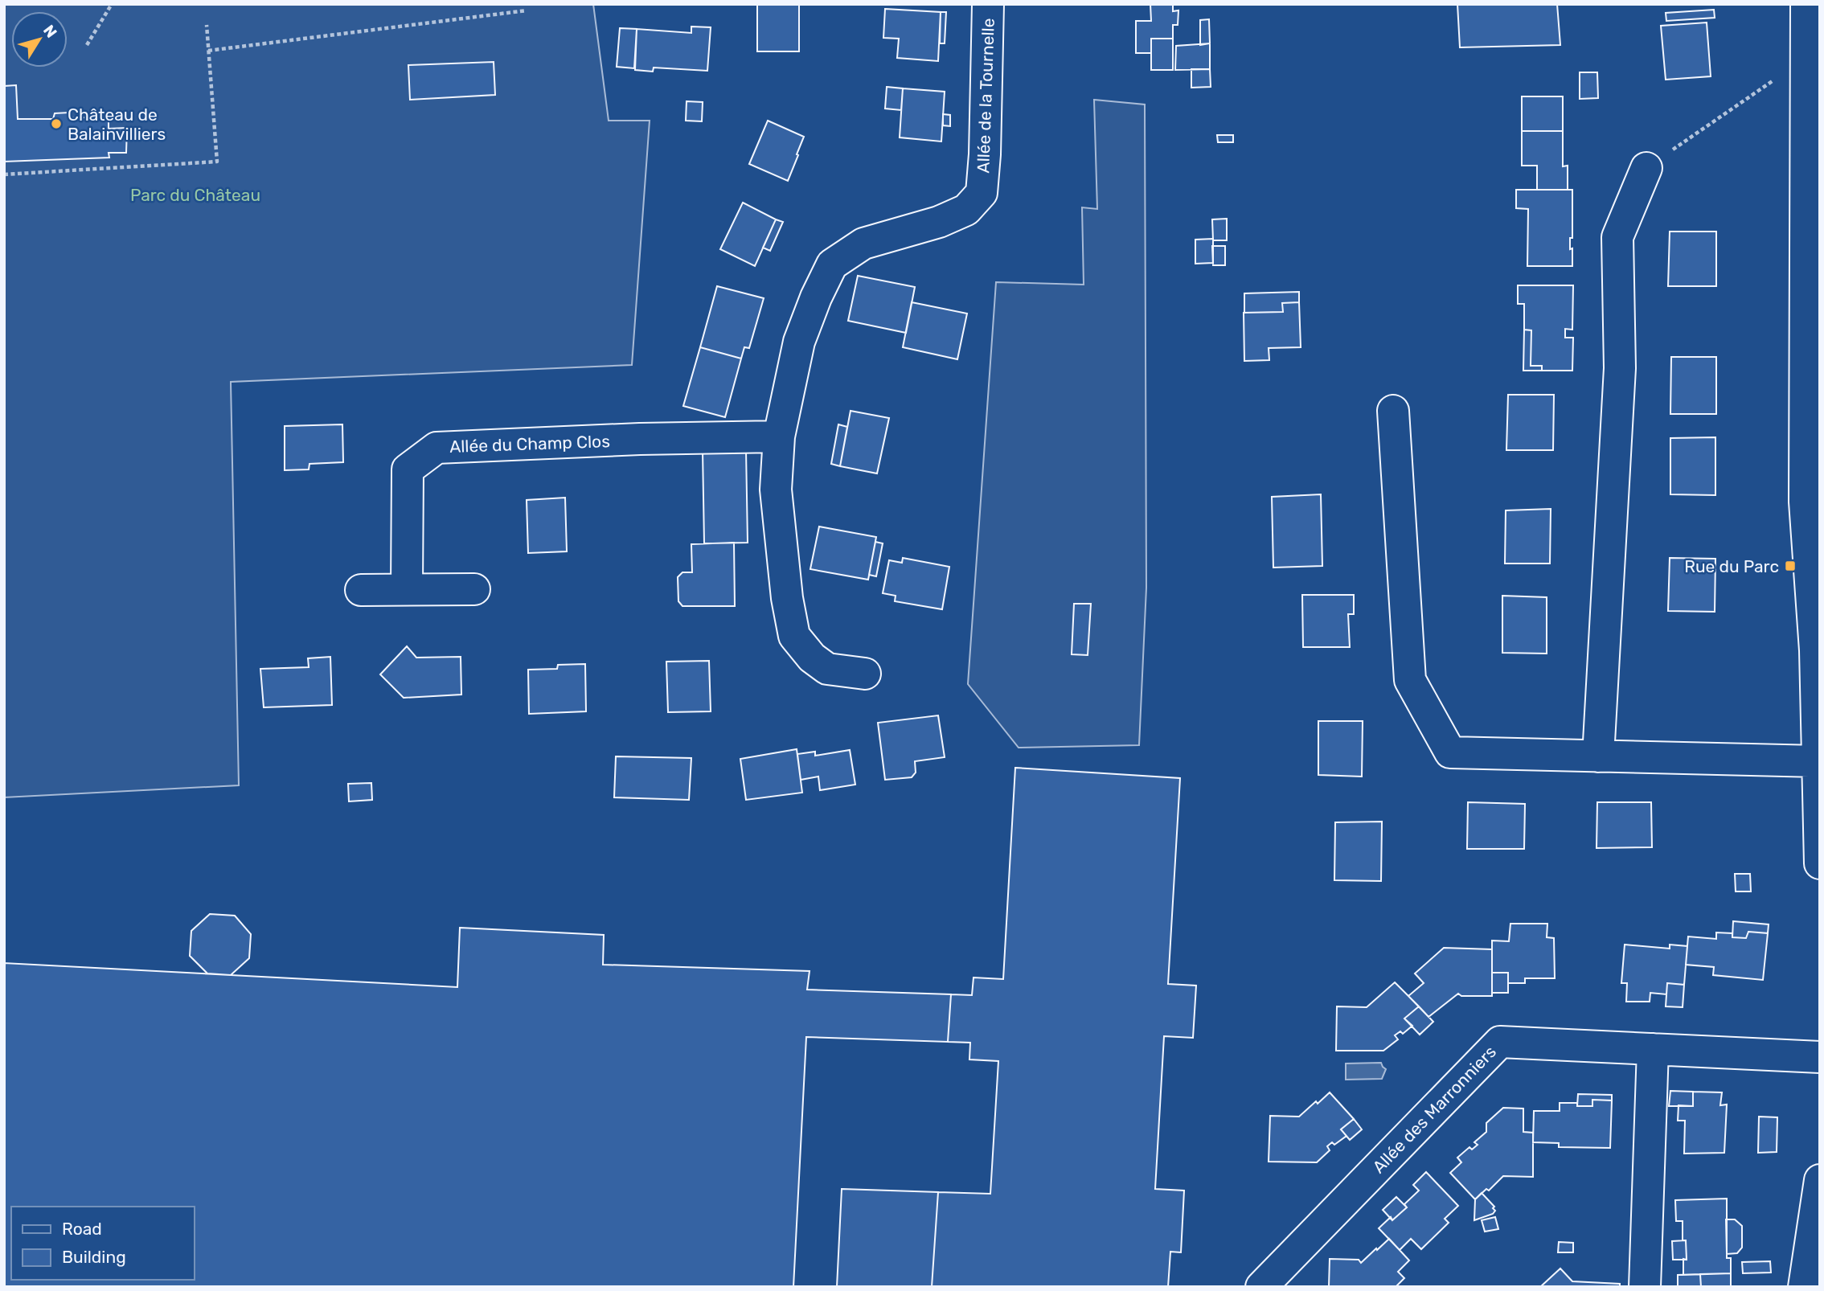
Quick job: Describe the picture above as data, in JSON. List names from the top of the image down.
{
  "streets": {
    "street": ["Allée de la Tournelle", "Allée du Champ Clos", "Allée des Marronniers"]
  },
  "crossings": [
    ["Allée de la Tournelle", "Allée du Champ Clos"]
  ],
  "parks": ["Parc du Château"],
  "places": {
    "other": ["Château de Balainvilliers"],
    "transit": ["Rue du Parc"]
  },
  "legend": ["Road", "Building"],
  "north": "top right"
}
